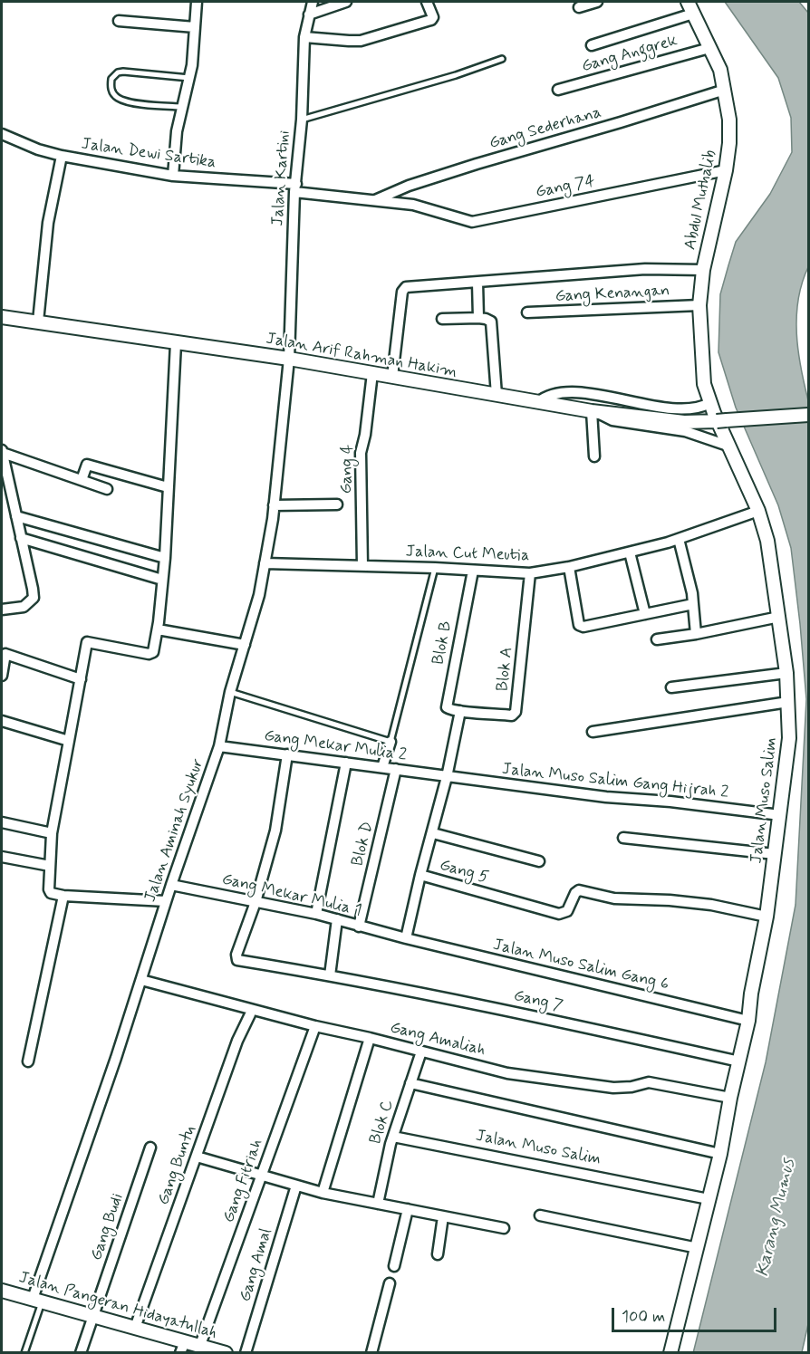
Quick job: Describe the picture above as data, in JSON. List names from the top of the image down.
{
  "streets": {
    "street": [
      "Gang Anggrek",
      "Gang Sederhana",
      "Jalan Dewi Sartika",
      "Jalan Kartini",
      "Gang 74",
      "Abdul Muthalib",
      "Gang Kenangan",
      "Jalan Arif Rahman Hakim",
      "Gang 4",
      "Jalan Cut Meutia",
      "Blok B",
      "Blok A",
      "Gang Mekar Mulia 2",
      "Jalan Muso Salim Gang Hijrah 2",
      "Jalan Muso Salim",
      "Jalan Aminah Syukur",
      "Blok D",
      "Gang 5",
      "Gang Mekar Mulia 1",
      "Jalan Muso Salim Gang 6",
      "Gang 7",
      "Gang Amaliah",
      "Blok C",
      "Gang Buntu",
      "Gang Fitriah",
      "Gang Budi",
      "Gang Amal",
      "Jalan Pangeran Hidayatullah"
    ]
  },
  "crossings": [
    ["Gang Anggrek", "Abdul Muthalib"],
    ["Gang Sederhana", "Gang 74"],
    ["Gang Sederhana", "Abdul Muthalib"],
    ["Jalan Dewi Sartika", "Jalan Kartini"],
    ["Jalan Kartini", "Jalan Arif Rahman Hakim"],
    ["Jalan Kartini", "Jalan Aminah Syukur"],
    ["Gang 74", "Abdul Muthalib"],
    ["Abdul Muthalib", "Gang Kenangan"],
    ["Abdul Muthalib", "Jalan Arif Rahman Hakim"],
    ["Abdul Muthalib", "Jalan Muso Salim"],
    ["Jalan Arif Rahman Hakim", "Gang 4"],
    ["Jalan Arif Rahman Hakim", "Jalan Muso Salim"],
    ["Jalan Arif Rahman Hakim", "Jalan Aminah Syukur"],
    ["Gang 4", "Jalan Cut Meutia"],
    ["Jalan Cut Meutia", "Blok B"],
    ["Jalan Cut Meutia", "Blok A"],
    ["Jalan Cut Meutia", "Jalan Muso Salim"],
    ["Jalan Cut Meutia", "Jalan Aminah Syukur"],
    ["Blok B", "Blok A"],
    ["Gang Mekar Mulia 2", "Jalan Muso Salim Gang Hijrah 2"],
    ["Gang Mekar Mulia 2", "Jalan Aminah Syukur"],
    ["Gang Mekar Mulia 2", "Blok D"],
    ["Gang Mekar Mulia 2", "Gang 5"],
    ["Jalan Muso Salim Gang Hijrah 2", "Jalan Muso Salim"],
    ["Jalan Muso Salim Gang Hijrah 2", "Gang 5"],
    ["Jalan Muso Salim", "Gang 5"],
    ["Jalan Muso Salim", "Jalan Muso Salim Gang 6"],
    ["Jalan Muso Salim", "Gang 7"],
    ["Jalan Muso Salim", "Gang Amaliah"],
    ["Jalan Muso Salim", "Blok C"],
    ["Jalan Aminah Syukur", "Gang Mekar Mulia 1"],
    ["Jalan Aminah Syukur", "Gang Amaliah"],
    ["Jalan Aminah Syukur", "Jalan Pangeran Hidayatullah"],
    ["Blok D", "Gang Mekar Mulia 1"],
    ["Gang Mekar Mulia 1", "Jalan Muso Salim Gang 6"],
    ["Gang Mekar Mulia 1", "Gang 7"],
    ["Gang Amaliah", "Blok C"],
    ["Gang Amaliah", "Gang Fitriah"],
    ["Gang Buntu", "Jalan Pangeran Hidayatullah"],
    ["Gang Fitriah", "Jalan Pangeran Hidayatullah"],
    ["Gang Budi", "Jalan Pangeran Hidayatullah"]
  ],
  "water": ["Karang Mumus"],
  "scale_bar": "100 m"
}
